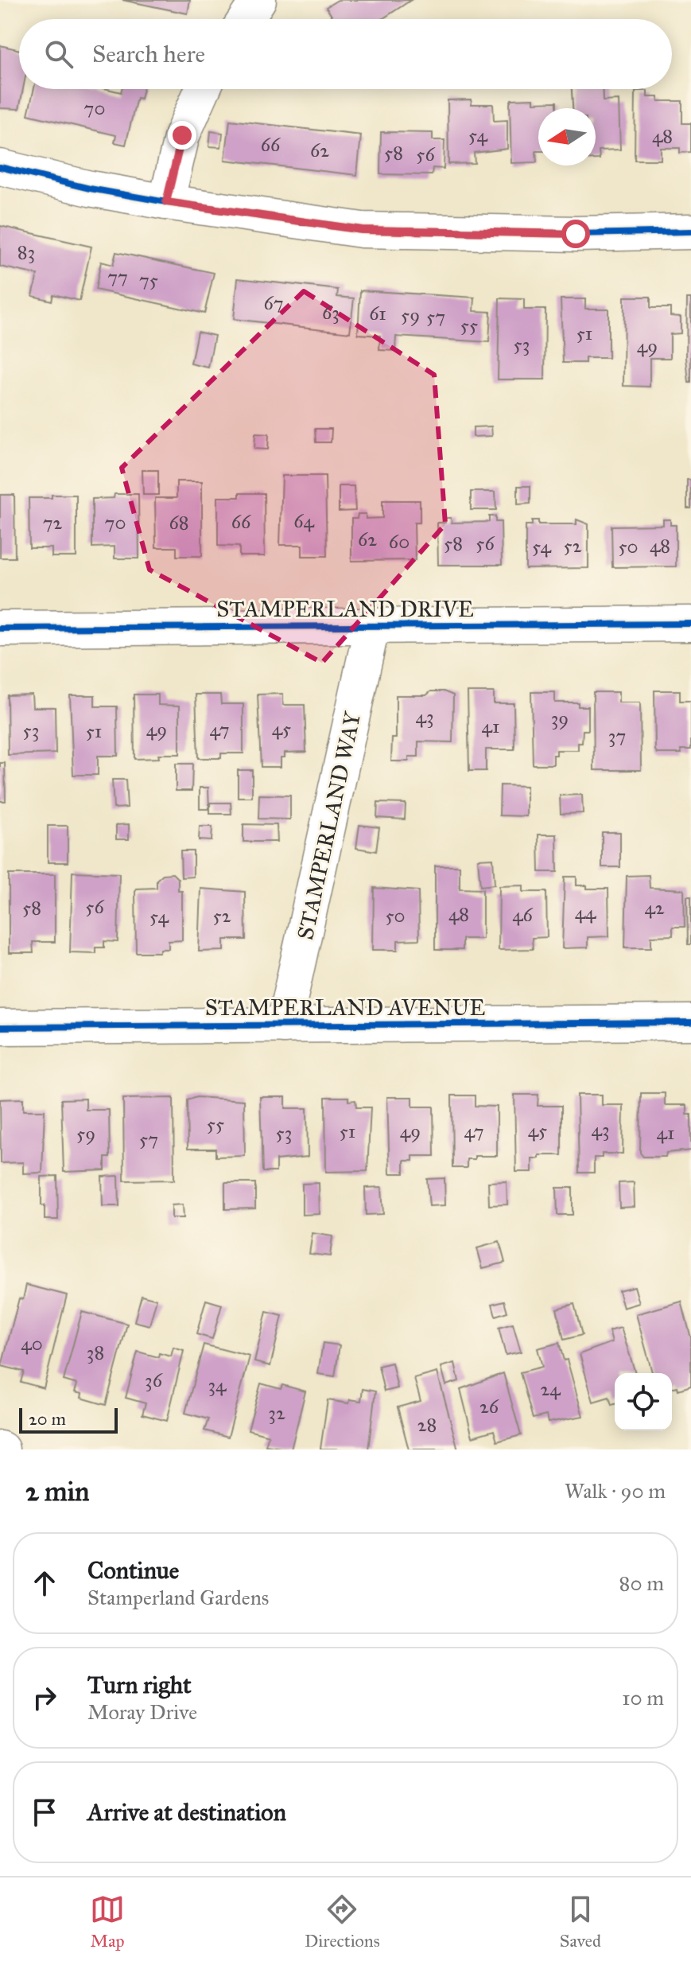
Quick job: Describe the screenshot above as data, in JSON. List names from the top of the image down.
{
  "streets": {
    "street": ["STAMPERLAND DRIVE", "STAMPERLAND WAY", "STAMPERLAND AVENUE"]
  },
  "crossings": [
    ["STAMPERLAND DRIVE", "STAMPERLAND WAY"],
    ["STAMPERLAND WAY", "STAMPERLAND AVENUE"]
  ],
  "house_numbers": [
    "70",
    "54",
    "48",
    "66",
    "62",
    "58",
    "56",
    "83",
    "77",
    "75",
    "67",
    "63",
    "61",
    "59",
    "57",
    "55",
    "51",
    "53",
    "49",
    "64",
    "66",
    "72",
    "70",
    "68",
    "62",
    "60",
    "58",
    "56",
    "52",
    "48",
    "54",
    "50",
    "43",
    "39",
    "41",
    "45",
    "49",
    "47",
    "53",
    "51",
    "37",
    "56",
    "58",
    "42",
    "44",
    "48",
    "46",
    "52",
    "50",
    "54",
    "55",
    "43",
    "45",
    "51",
    "49",
    "47",
    "53",
    "41",
    "59",
    "57",
    "40",
    "38",
    "36",
    "34",
    "24",
    "26",
    "32",
    "28"
  ],
  "scale_bar": "20 m",
  "north": "left",
  "page": {
    "search": "Search here",
    "scale": "20 m",
    "heading": ["2 min", "Walk · 90 m"],
    "list": [
      ["Continue", "Stamperland Gardens", "80 m"],
      ["Turn right", "Moray Drive", "10 m"],
      "Arrive at destination"
    ],
    "nav": ["Map", "Directions", "Saved"]
  }
}
